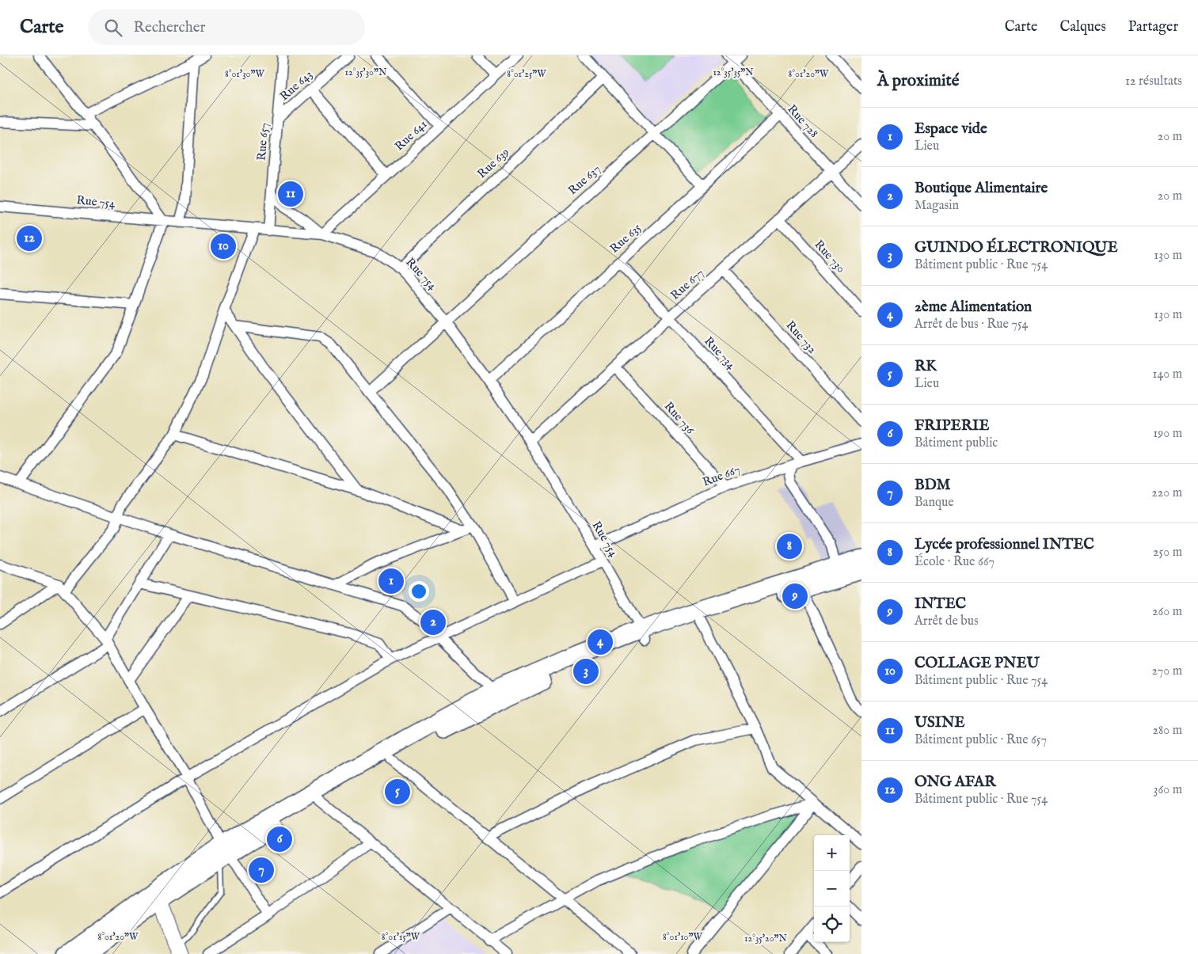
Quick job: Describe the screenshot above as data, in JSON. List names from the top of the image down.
{
  "streets": {
    "street": [
      "Rue 643",
      "Rue 728",
      "Rue 641",
      "Rue 657",
      "Rue 639",
      "Rue 637",
      "Rue 754",
      "Rue 635",
      "Rue 730",
      "Rue 677",
      "Rue 732",
      "Rue 734",
      "Rue 736",
      "Rue 667"
    ]
  },
  "crossings": [
    ["Rue 643", "Rue 657"],
    ["Rue 728", "Rue 637"],
    ["Rue 728", "Rue 635"],
    ["Rue 728", "Rue 677"],
    ["Rue 641", "Rue 754"],
    ["Rue 657", "Rue 754"],
    ["Rue 639", "Rue 754"],
    ["Rue 637", "Rue 754"],
    ["Rue 754", "Rue 635"],
    ["Rue 754", "Rue 677"],
    ["Rue 754", "Rue 667"],
    ["Rue 635", "Rue 734"],
    ["Rue 730", "Rue 677"],
    ["Rue 677", "Rue 732"],
    ["Rue 677", "Rue 734"],
    ["Rue 677", "Rue 736"],
    ["Rue 734", "Rue 667"],
    ["Rue 736", "Rue 667"]
  ],
  "page": {
    "header": "Carte",
    "search": "Rechercher",
    "nav": ["Carte", "Calques", "Partager"],
    "heading": ["À proximité", "12 résultats"],
    "list": [
      {
        "mark": "1",
        "name": "Espace vide",
        "note": "Lieu",
        "value": "20 m"
      },
      {
        "mark": "2",
        "name": "Boutique Alimentaire",
        "note": "Magasin",
        "value": "20 m"
      },
      {
        "mark": "3",
        "name": "GUINDO ÉLECTRONIQUE",
        "note": "Bâtiment public · Rue 754",
        "value": "130 m"
      },
      {
        "mark": "4",
        "name": "2ème Alimentation",
        "note": "Arrêt de bus · Rue 754",
        "value": "130 m"
      },
      {
        "mark": "5",
        "name": "RK",
        "note": "Lieu",
        "value": "140 m"
      },
      {
        "mark": "6",
        "name": "FRIPERIE",
        "note": "Bâtiment public",
        "value": "190 m"
      },
      {
        "mark": "7",
        "name": "BDM",
        "note": "Banque",
        "value": "220 m"
      },
      {
        "mark": "8",
        "name": "Lycée professionnel INTEC",
        "note": "École · Rue 667",
        "value": "250 m"
      },
      {
        "mark": "9",
        "name": "INTEC",
        "note": "Arrêt de bus",
        "value": "260 m"
      },
      {
        "mark": "10",
        "name": "COLLAGE PNEU",
        "note": "Bâtiment public · Rue 754",
        "value": "270 m"
      },
      {
        "mark": "11",
        "name": "USINE",
        "note": "Bâtiment public · Rue 657",
        "value": "280 m"
      },
      {
        "mark": "12",
        "name": "ONG AFAR",
        "note": "Bâtiment public · Rue 754",
        "value": "360 m"
      }
    ],
    "pins": [
      "11",
      "12",
      "10",
      "8",
      "1",
      "9",
      "2",
      "4",
      "3",
      "5",
      "6",
      "7"
    ],
    "map_buttons": ["+", "−"]
  },
  "coordinates": [
    "12°35'30\"N",
    "12°35'35\"N",
    "8°01'25\"W",
    "8°01'20\"W",
    "8°01'30\"W",
    "8°01'15\"W",
    "8°01'10\"W",
    "12°35'20\"N"
  ]
}
